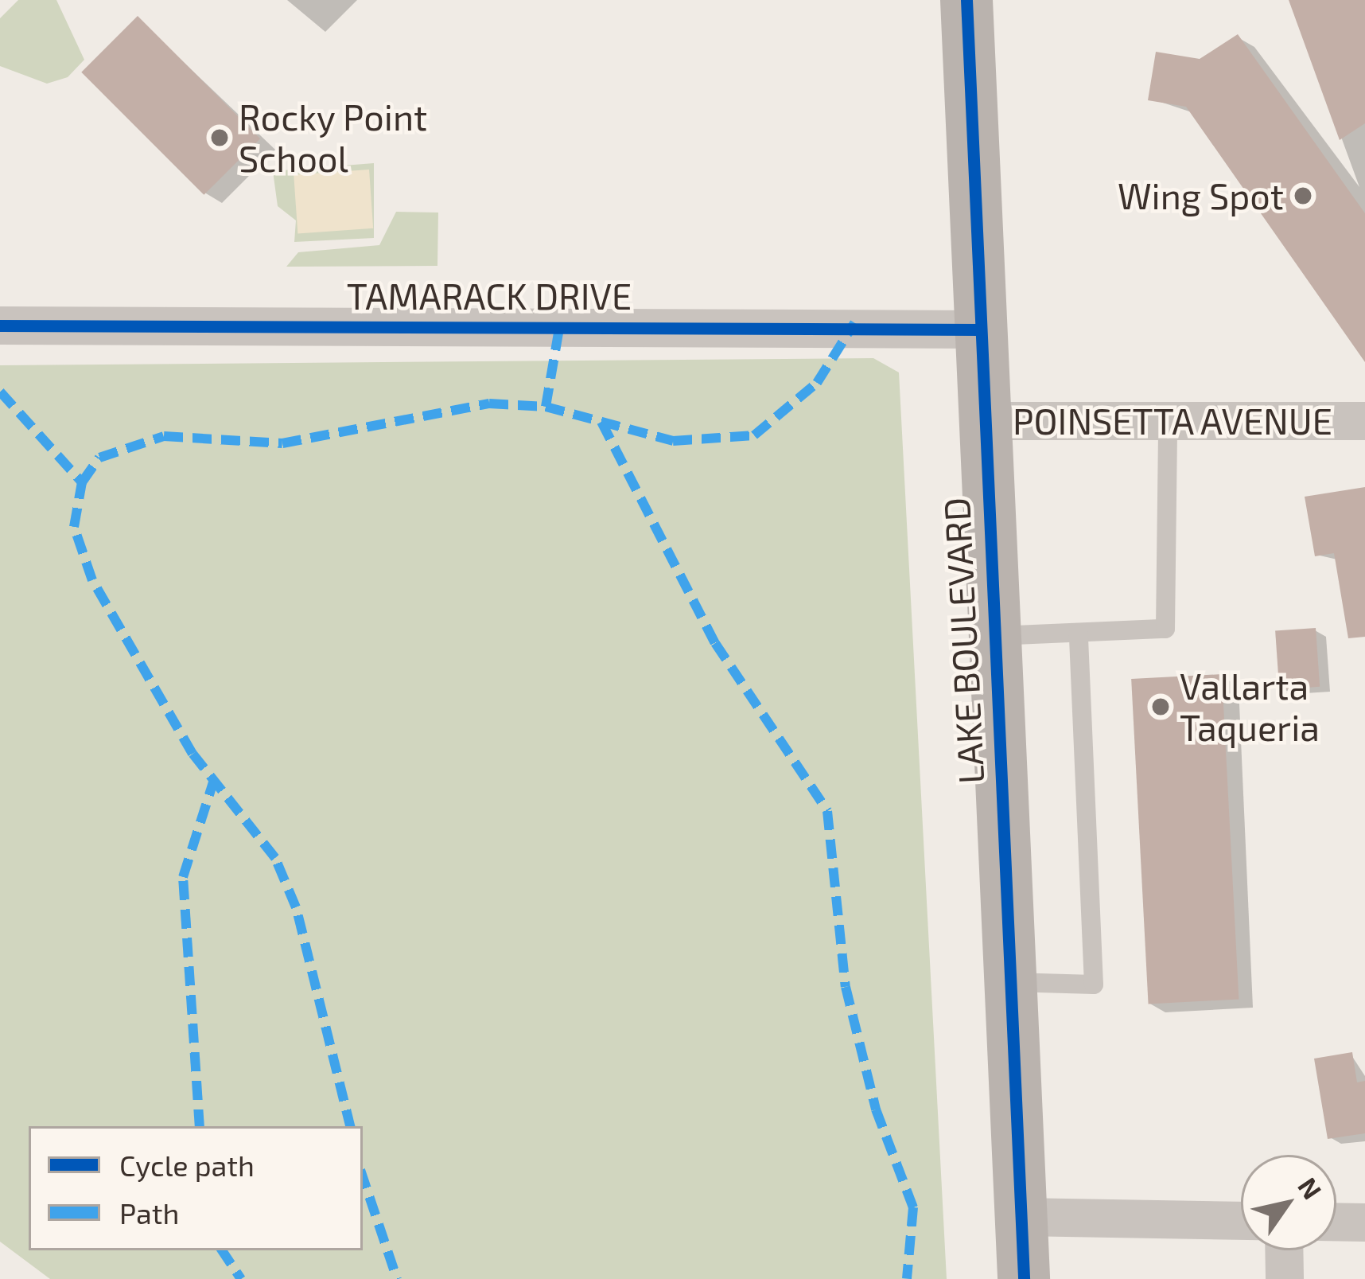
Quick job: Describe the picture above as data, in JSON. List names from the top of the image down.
{
  "streets": {
    "main road": ["LAKE BOULEVARD"],
    "street": ["TAMARACK DRIVE", "POINSETTA AVENUE"]
  },
  "crossings": [
    ["TAMARACK DRIVE", "LAKE BOULEVARD"],
    ["POINSETTA AVENUE", "LAKE BOULEVARD"]
  ],
  "places": ["Rocky Point School", "Wing Spot", "Vallarta Taqueria"],
  "legend": ["Cycle path", "Path"],
  "north": "top right"
}
